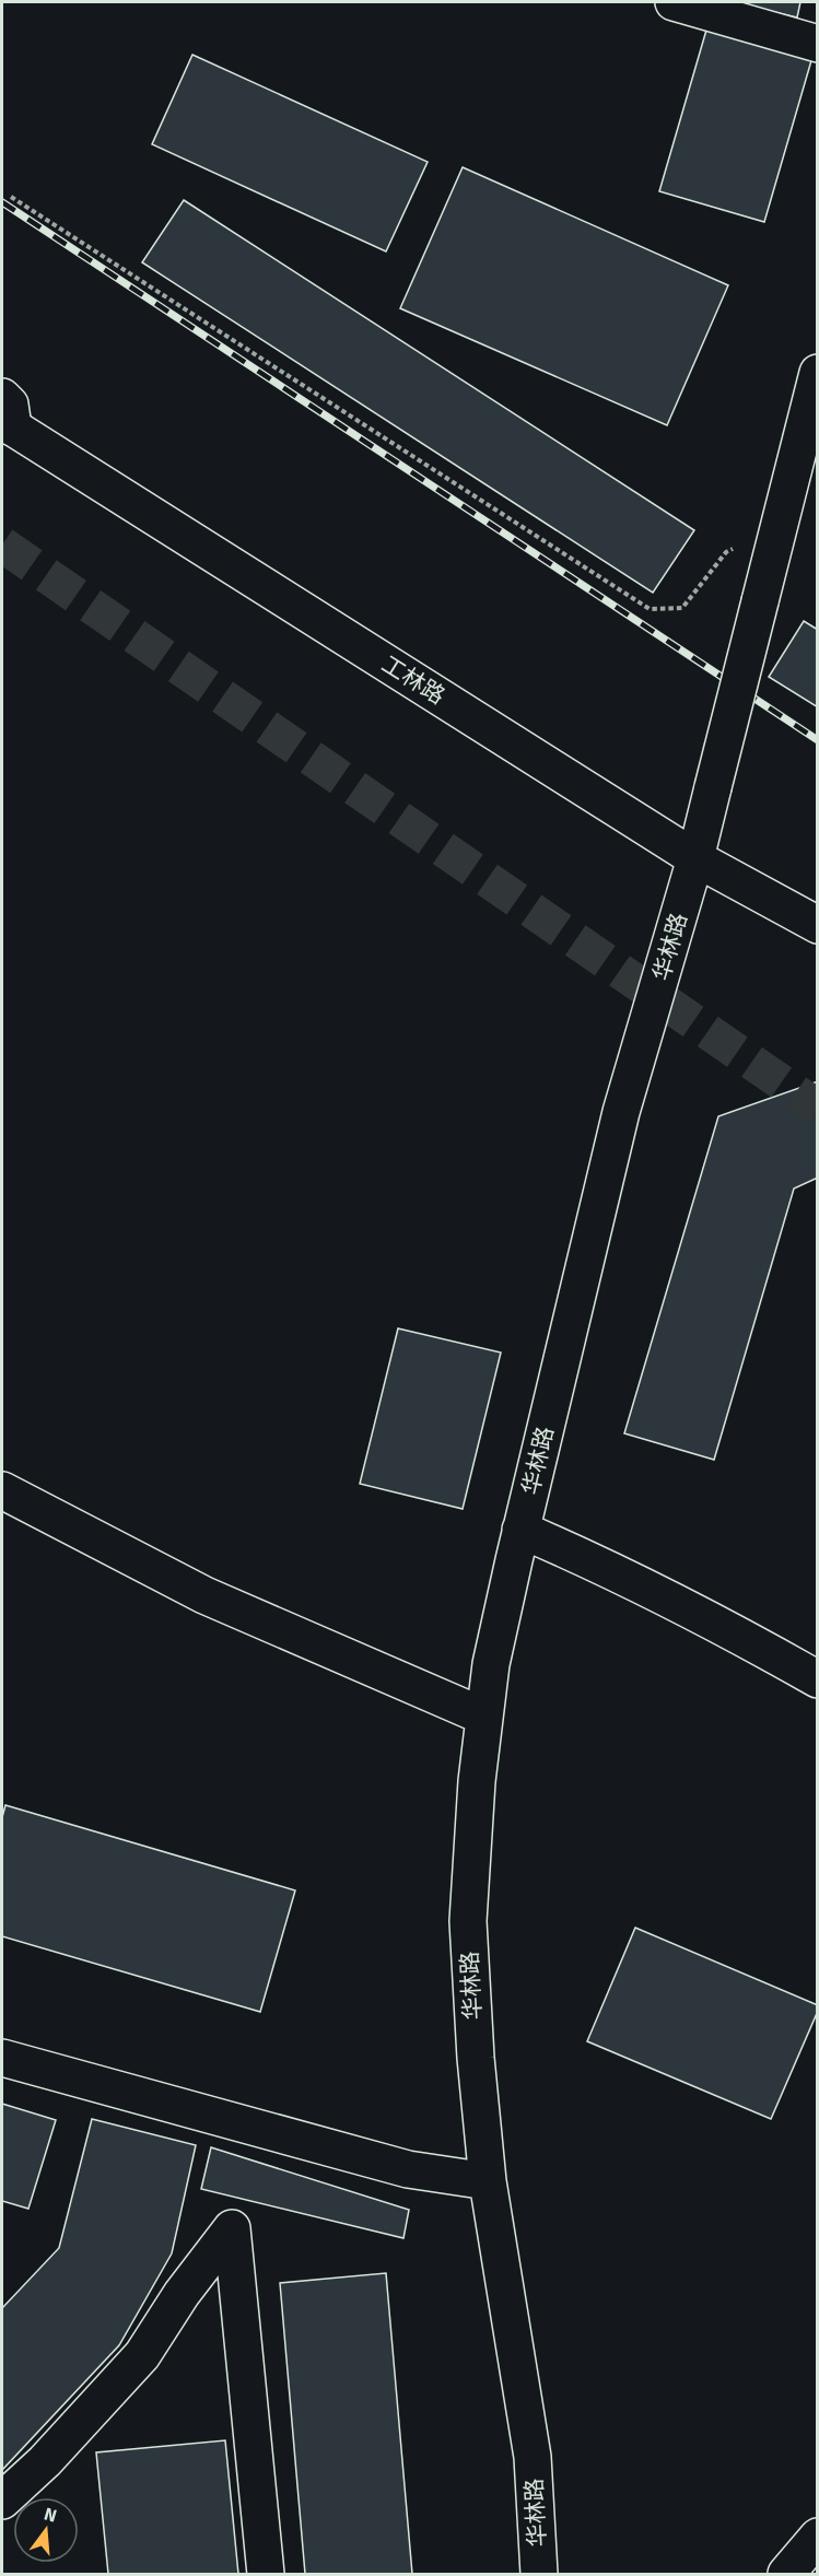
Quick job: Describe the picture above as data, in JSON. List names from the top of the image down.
{
  "streets": {
    "street": ["工林路", "华林路"]
  },
  "crossings": [
    ["工林路", "华林路"]
  ],
  "north": "top"
}
